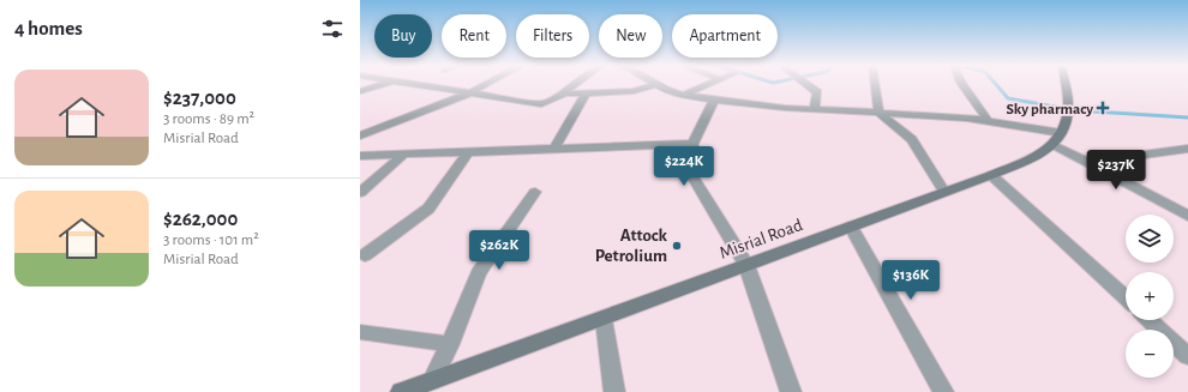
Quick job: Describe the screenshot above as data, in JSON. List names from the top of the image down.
{
  "streets": {
    "main road": ["Misrial Road"]
  },
  "places": {
    "health": ["Sky pharmacy"],
    "other": ["Attock Petrolium"]
  },
  "page": {
    "heading": "4 homes",
    "chip": [
      "Buy",
      "Rent",
      "Filters",
      "New",
      "Apartment"
    ],
    "list": [
      {
        "name": "$237,000",
        "note": "3 rooms · 89 m² · Misrial Road"
      },
      {
        "name": "$262,000",
        "note": "3 rooms · 101 m² · Misrial Road"
      }
    ],
    "price": [
      "$224K",
      "$237K",
      "$262K",
      "$136K"
    ],
    "map_buttons": ["+", "−"]
  }
}
